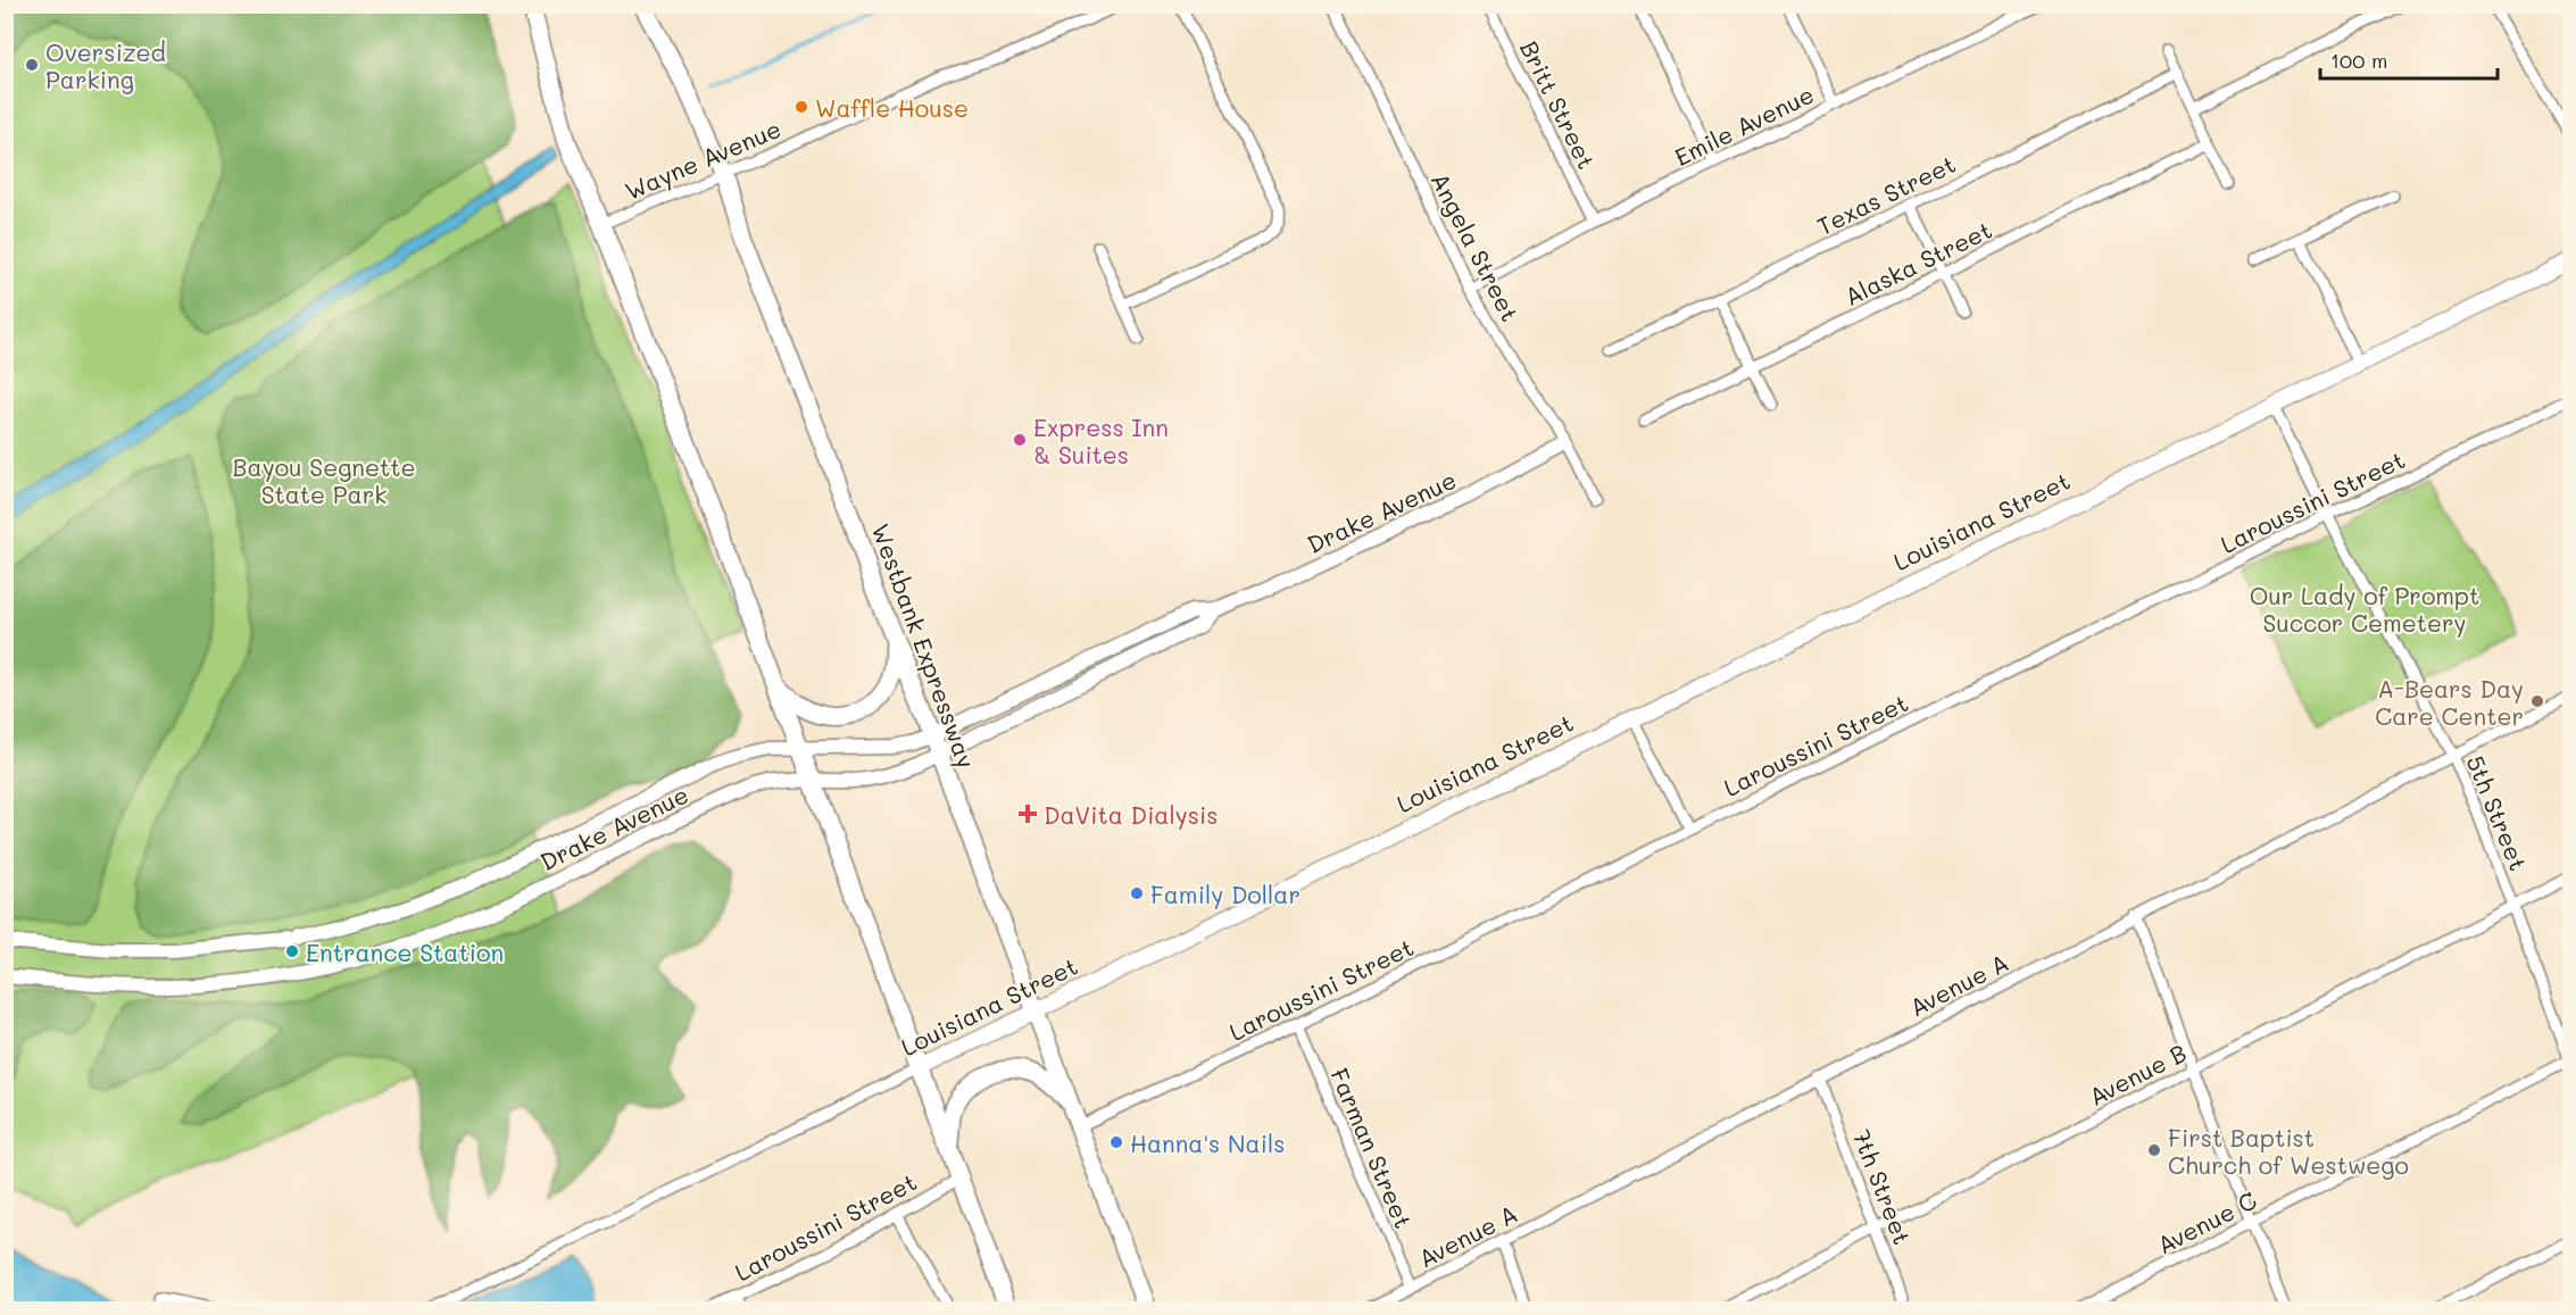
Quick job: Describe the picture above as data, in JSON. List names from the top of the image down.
{
  "streets": {
    "highway": ["Westbank Expressway"],
    "main road": ["Louisiana Street"],
    "street": [
      "Britt Street",
      "Emile Avenue",
      "Wayne Avenue",
      "Texas Street",
      "Angela Street",
      "Alaska Street",
      "Laroussini Street",
      "Drake Avenue",
      "5th Street",
      "Avenue A",
      "Avenue B",
      "Farman Street",
      "7th Street",
      "Avenue C"
    ]
  },
  "crossings": [
    ["Britt Street", "Emile Avenue"],
    ["Emile Avenue", "Angela Street"],
    ["Wayne Avenue", "Westbank Expressway"],
    ["Angela Street", "Drake Avenue"],
    ["Laroussini Street", "Westbank Expressway"],
    ["Laroussini Street", "5th Street"],
    ["Laroussini Street", "Farman Street"],
    ["Drake Avenue", "Westbank Expressway"],
    ["Louisiana Street", "Westbank Expressway"],
    ["Louisiana Street", "5th Street"],
    ["5th Street", "Avenue A"],
    ["5th Street", "Avenue B"],
    ["5th Street", "Avenue C"],
    ["Avenue A", "Farman Street"],
    ["Avenue A", "7th Street"],
    ["Avenue B", "7th Street"]
  ],
  "parks": ["Bayou Segnette State Park", "Our Lady of Prompt Succor Cemetery"],
  "places": {
    "other": [
      "Oversized Parking",
      "Waffle House",
      "Express Inn & Suites",
      "A-Bears Day Care Center",
      "Family Dollar",
      "Entrance Station",
      "Hanna's Nails",
      "First Baptist Church of Westwego"
    ],
    "health": ["DaVita Dialysis"]
  },
  "scale_bar": "100 m"
}
